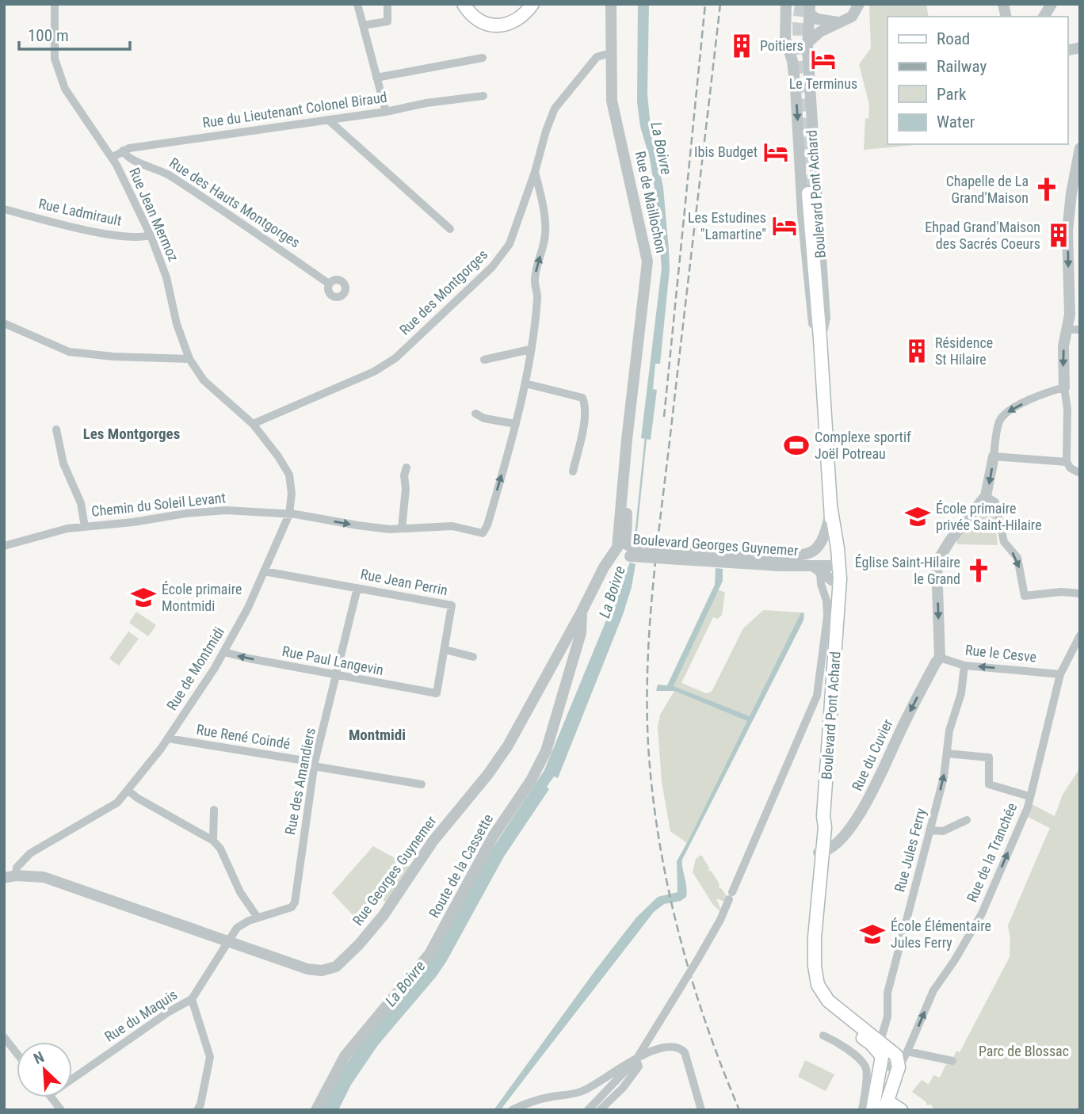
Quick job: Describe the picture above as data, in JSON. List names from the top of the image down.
{
  "streets": {
    "main road": ["Boulevard Pont Achard"],
    "street": [
      "Rue du Lieutenant Colonel Biraud",
      "Rue de Maillochon",
      "Rue des Hauts Montgorges",
      "Rue Ladmirault",
      "Rue Jean Mermoz",
      "Rue des Montgorges",
      "Chemin du Soleil Levant",
      "Boulevard Georges Guynemer",
      "Rue Jean Perrin",
      "Rue le Cesve",
      "Rue Paul Langevin",
      "Rue de Montmidi",
      "Rue René Coindé",
      "Rue du Cuvier",
      "Rue des Amandiers",
      "Rue Jules Ferry",
      "Rue de la Tranchée",
      "Route de la Cassette",
      "Rue Georges Guynemer",
      "Rue du Maquis"
    ]
  },
  "crossings": [
    ["Rue du Lieutenant Colonel Biraud", "Rue des Hauts Montgorges"],
    ["Rue du Lieutenant Colonel Biraud", "Rue Jean Mermoz"],
    ["Boulevard Pont Achard", "Boulevard Georges Guynemer"],
    ["Boulevard Pont Achard", "Rue du Cuvier"],
    ["Boulevard Pont Achard", "Rue Jules Ferry"],
    ["Boulevard Pont Achard", "Rue de la Tranchée"],
    ["Rue de Maillochon", "Rue des Montgorges"],
    ["Rue de Maillochon", "Boulevard Georges Guynemer"],
    ["Rue de Maillochon", "Rue Georges Guynemer"],
    ["Rue Ladmirault", "Rue Jean Mermoz"],
    ["Rue Jean Mermoz", "Rue des Montgorges"],
    ["Rue Jean Mermoz", "Rue de Montmidi"],
    ["Rue des Montgorges", "Rue de Montmidi"],
    ["Chemin du Soleil Levant", "Rue de Montmidi"],
    ["Boulevard Georges Guynemer", "Rue Georges Guynemer"],
    ["Rue Jean Perrin", "Rue Paul Langevin"],
    ["Rue Jean Perrin", "Rue de Montmidi"],
    ["Rue Jean Perrin", "Rue des Amandiers"],
    ["Rue le Cesve", "Rue du Cuvier"],
    ["Rue le Cesve", "Rue Jules Ferry"],
    ["Rue le Cesve", "Rue de la Tranchée"],
    ["Rue Paul Langevin", "Rue de Montmidi"],
    ["Rue Paul Langevin", "Rue des Amandiers"],
    ["Rue de Montmidi", "Rue René Coindé"],
    ["Rue de Montmidi", "Rue Georges Guynemer"],
    ["Rue René Coindé", "Rue des Amandiers"],
    ["Rue des Amandiers", "Rue Georges Guynemer"],
    ["Rue des Amandiers", "Rue du Maquis"],
    ["Route de la Cassette", "Rue Georges Guynemer"],
    ["Rue Georges Guynemer", "Rue du Maquis"]
  ],
  "one_way": ["Rue le Cesve", "Rue Paul Langevin", "Rue de la Tranchée"],
  "districts": ["Les Montgorges", "Montmidi"],
  "water": ["La Boivre"],
  "parks": ["Parc de Blossac"],
  "places": {
    "building": ["Poitiers", "Ehpad Grand'Maison des Sacrés Coeurs", "Résidence St Hilaire"],
    "hotel": ["Le Terminus", "Ibis Budget", "Les Estudines \"Lamartine\""],
    "church": ["Chapelle de La Grand'Maison", "Église Saint-Hilaire le Grand"],
    "sports": ["Complexe sportif Joël Potreau"],
    "school or university": ["École primaire privée Saint-Hilaire", "École primaire Montmidi", "École Élémentaire Jules Ferry"]
  },
  "legend": [
    "Road",
    "Railway",
    "Park",
    "Water"
  ],
  "scale_bar": "100 m",
  "north": "top left"
}
